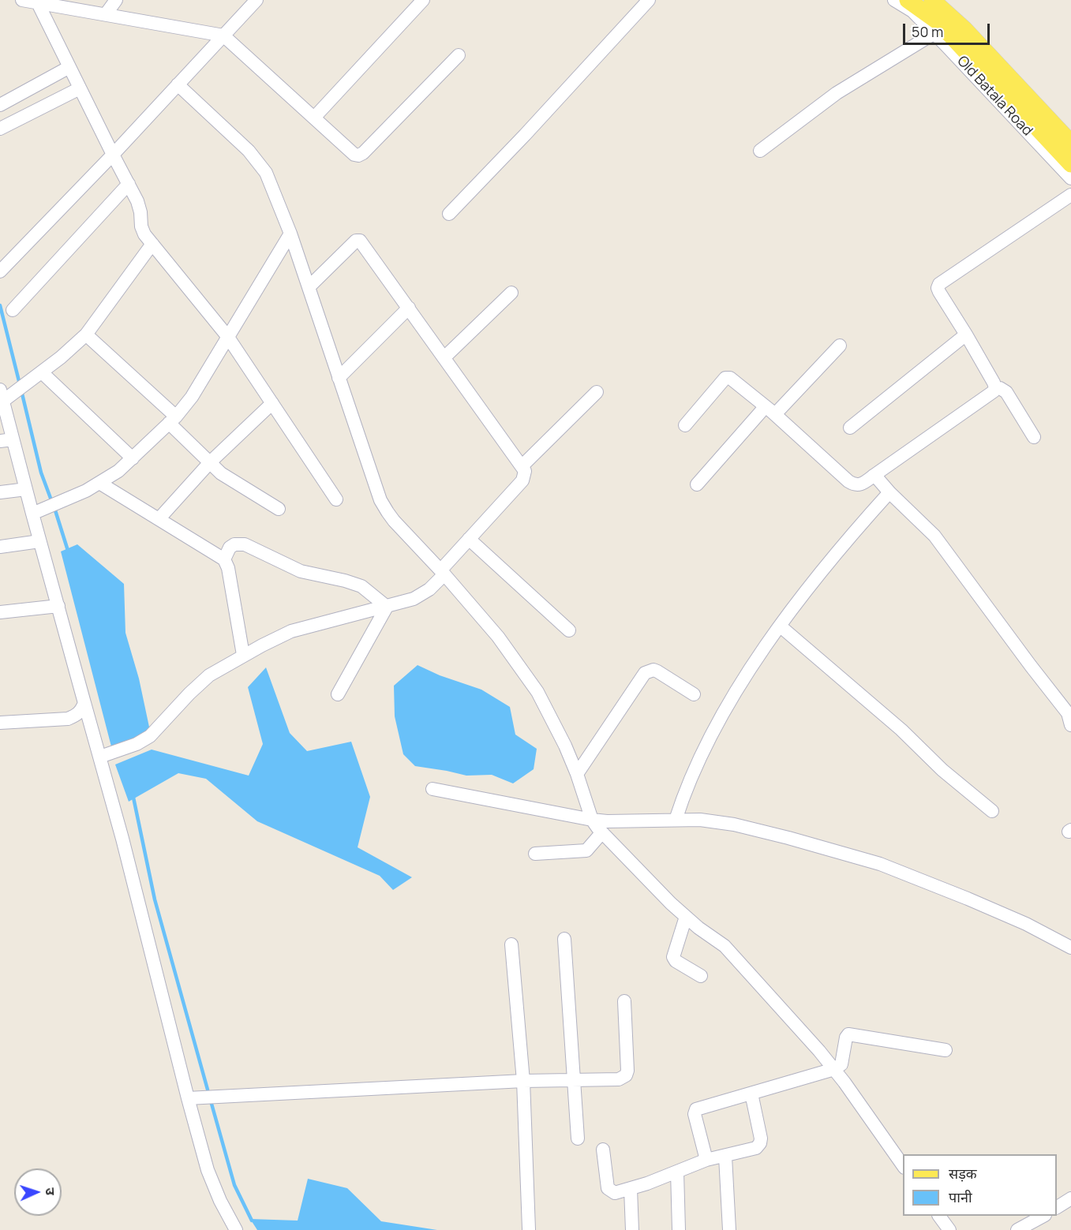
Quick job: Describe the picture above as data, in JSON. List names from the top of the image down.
{
  "streets": {
    "street": ["Old Batala Road"]
  },
  "legend": ["सड़क", "पानी"],
  "scale_bar": "50 m",
  "north": "right"
}
